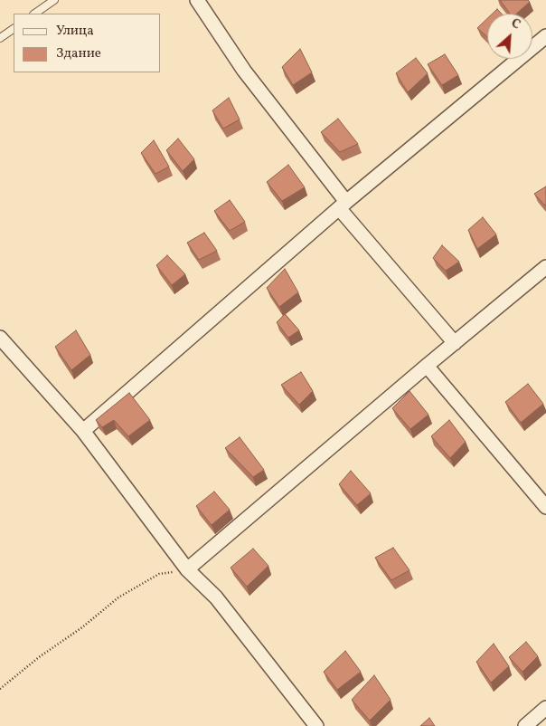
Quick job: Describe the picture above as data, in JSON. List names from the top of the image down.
{
  "legend": ["Улица", "Здание"],
  "north": "top right"
}
